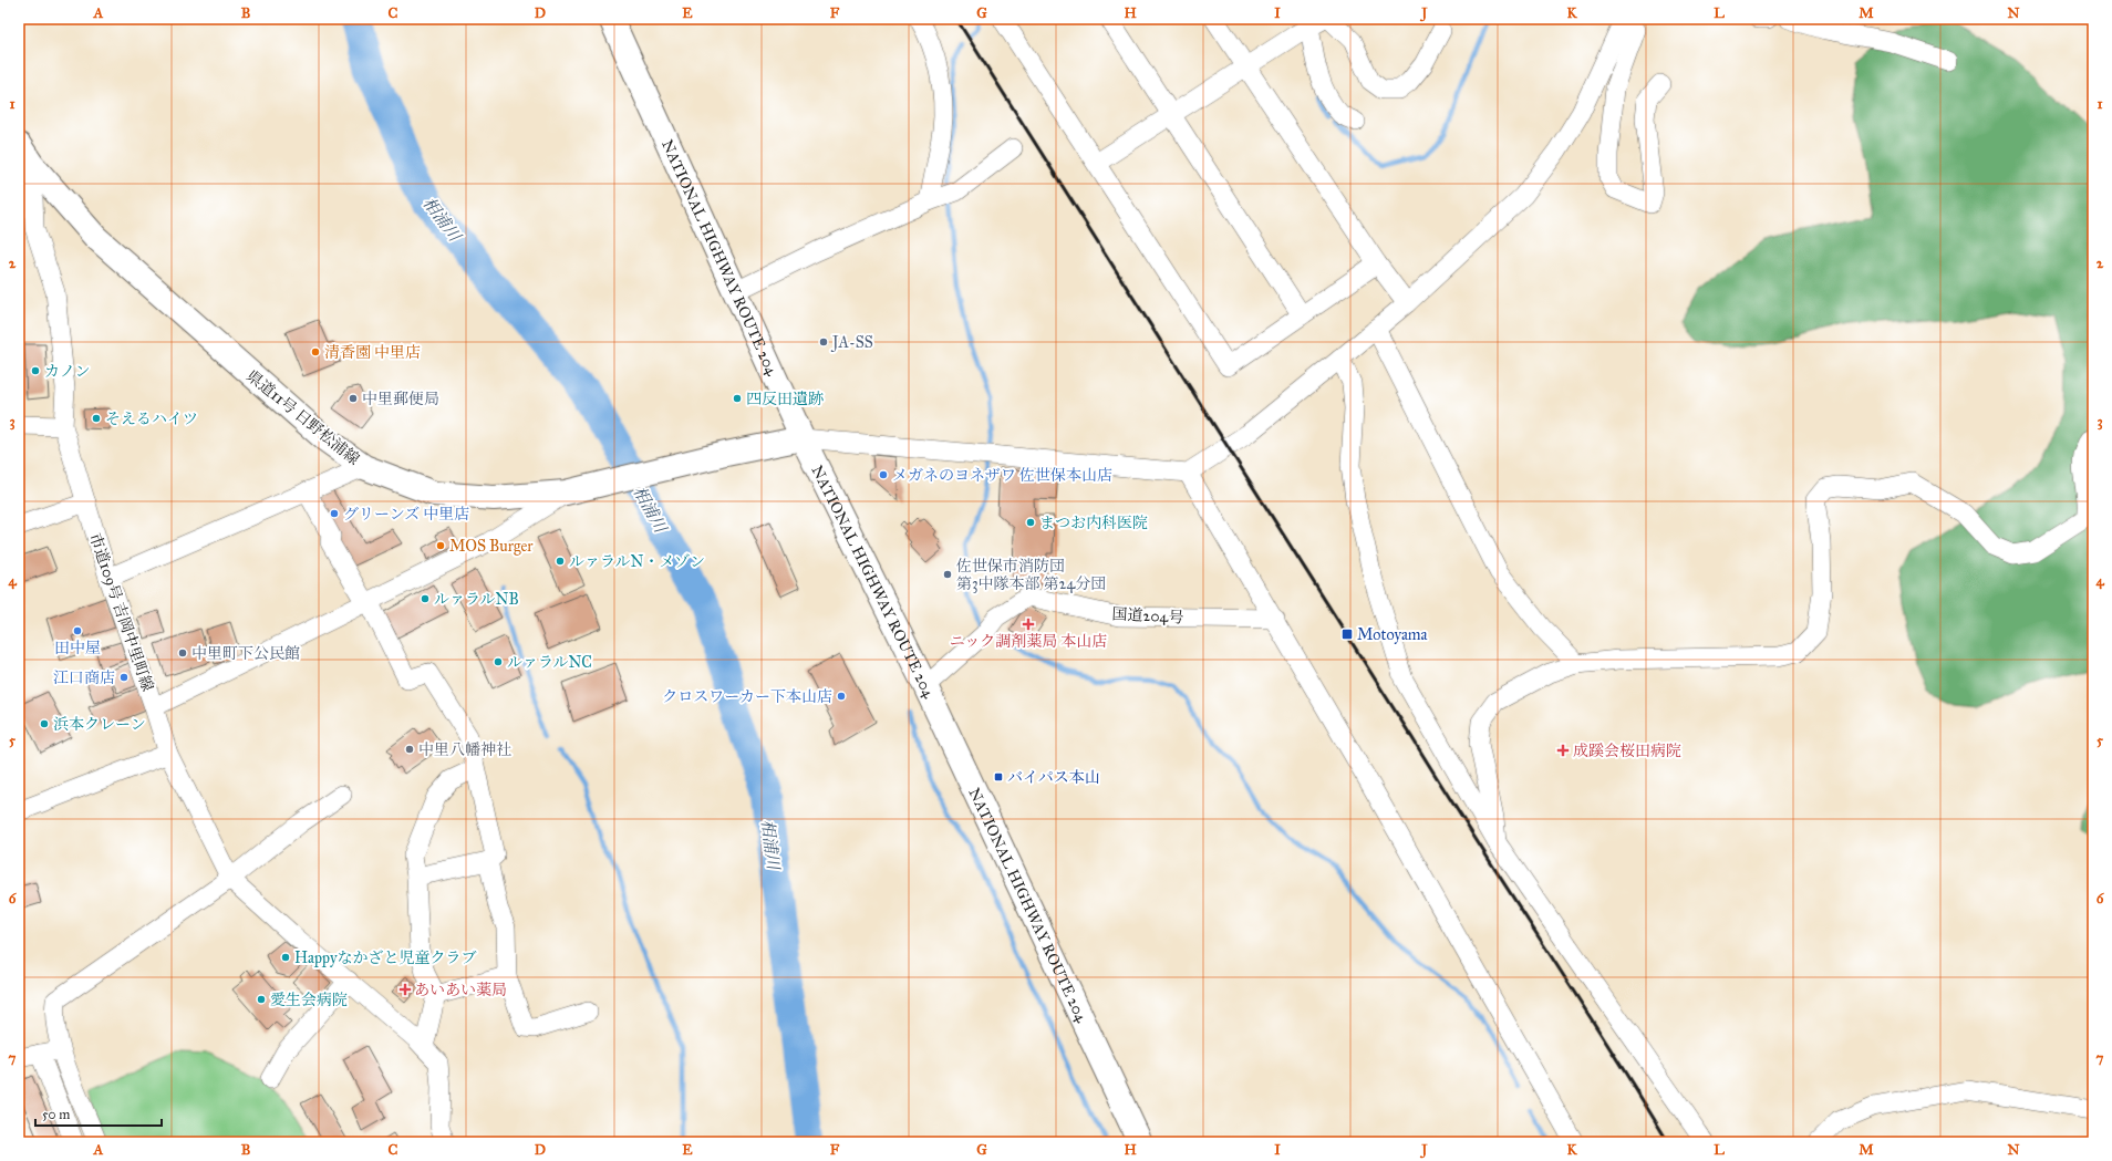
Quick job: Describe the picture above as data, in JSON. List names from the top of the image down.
{
  "streets": {
    "main road": ["NATIONAL HIGHWAY ROUTE 204", "県道11号 日野松浦線"],
    "street": ["市道109号 吉岡中里町線", "国道204号"]
  },
  "crossings": [
    ["NATIONAL HIGHWAY ROUTE 204", "県道11号 日野松浦線"],
    ["NATIONAL HIGHWAY ROUTE 204", "国道204号"],
    ["県道11号 日野松浦線", "市道109号 吉岡中里町線"]
  ],
  "water": ["相浦川"],
  "places": {
    "other": [
      "JA-SS",
      "清香園 中里店",
      "カノン",
      "中里郵便局",
      "四反田遺跡",
      "そえるハイツ",
      "メガネのヨネザワ 佐世保本山店",
      "グリーンズ 中里店",
      "まつお内科医院",
      "MOS Burger",
      "ルァラルN・メゾン",
      "佐世保市消防団 第3中隊本部 第24分団",
      "ルァラルNB",
      "田中屋",
      "中里町下公民館",
      "ルァラルNC",
      "江口商店",
      "クロスワーカー下本山店",
      "浜本クレーン",
      "中里八幡神社",
      "Happyなかざと児童クラブ",
      "愛生会病院"
    ],
    "health": ["ニック調剤薬局 本山店", "成蹊会桜田病院", "あいあい薬局"],
    "transit": ["Motoyama", "バイパス本山"]
  },
  "scale_bar": "50 m",
  "grid": {
    "columns": [
      "A",
      "B",
      "C",
      "D",
      "E",
      "F",
      "G",
      "H",
      "I",
      "J",
      "K",
      "L",
      "M",
      "N"
    ],
    "rows": [
      "1",
      "2",
      "3",
      "4",
      "5",
      "6",
      "7"
    ]
  }
}
